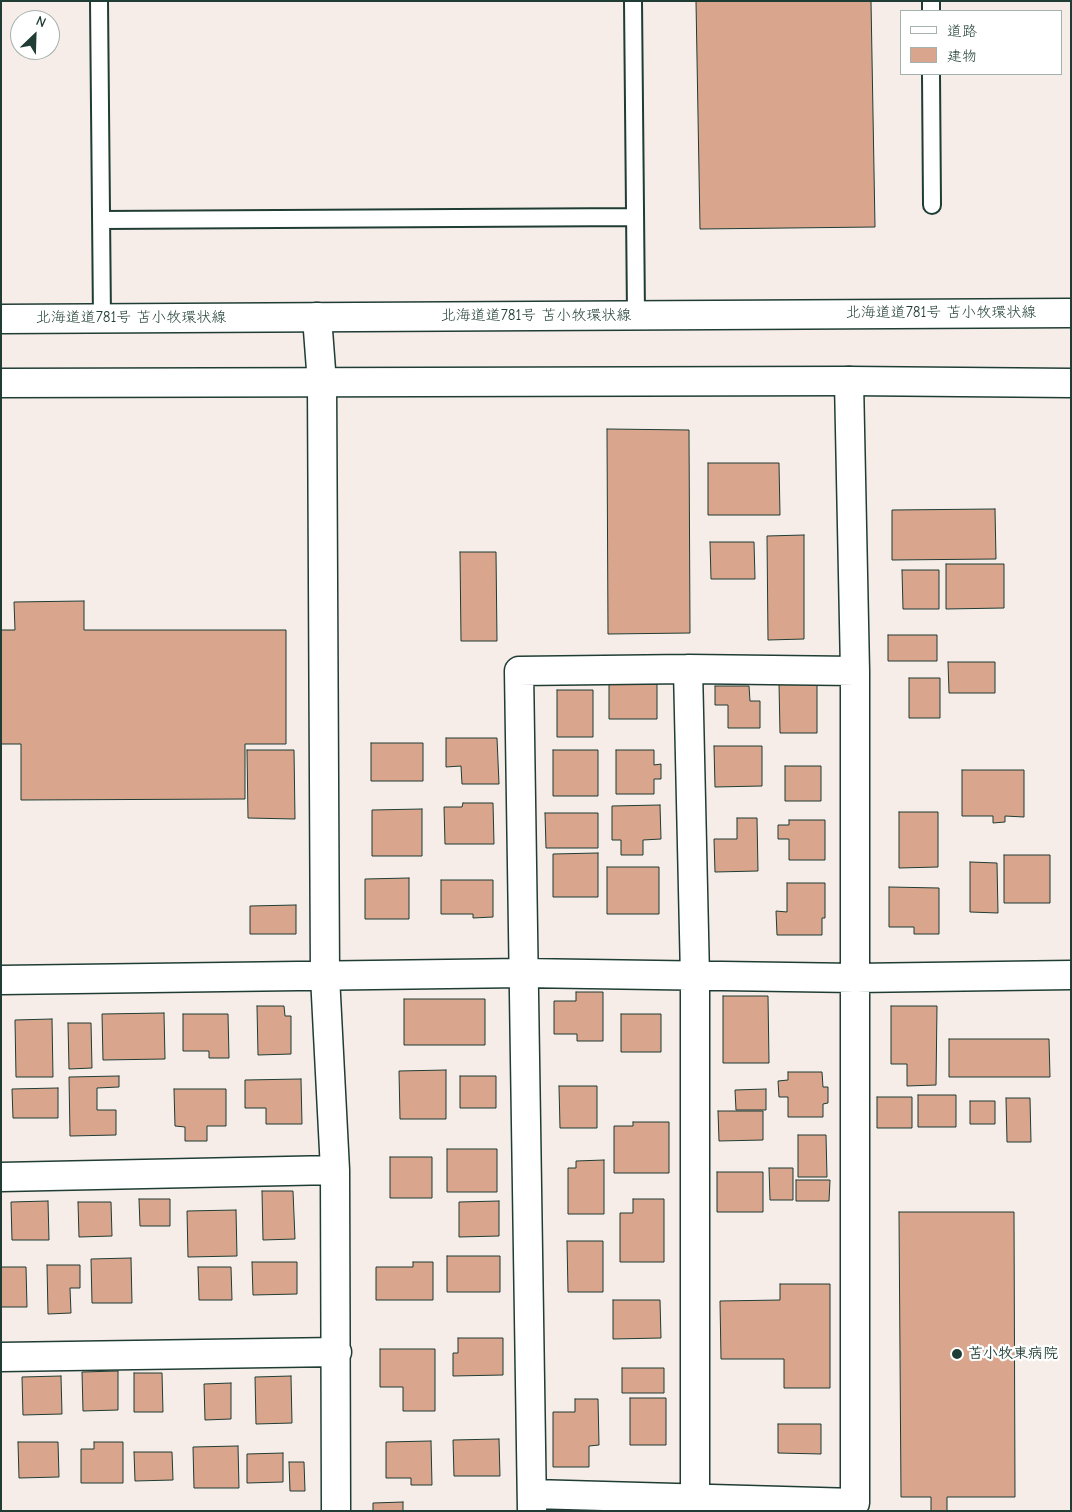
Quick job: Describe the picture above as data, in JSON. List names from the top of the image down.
{
  "streets": {
    "street": ["北海道道781号 苫小牧環状線"]
  },
  "places": ["苫小牧東病院"],
  "legend": ["道路", "建物"],
  "north": "top right"
}
